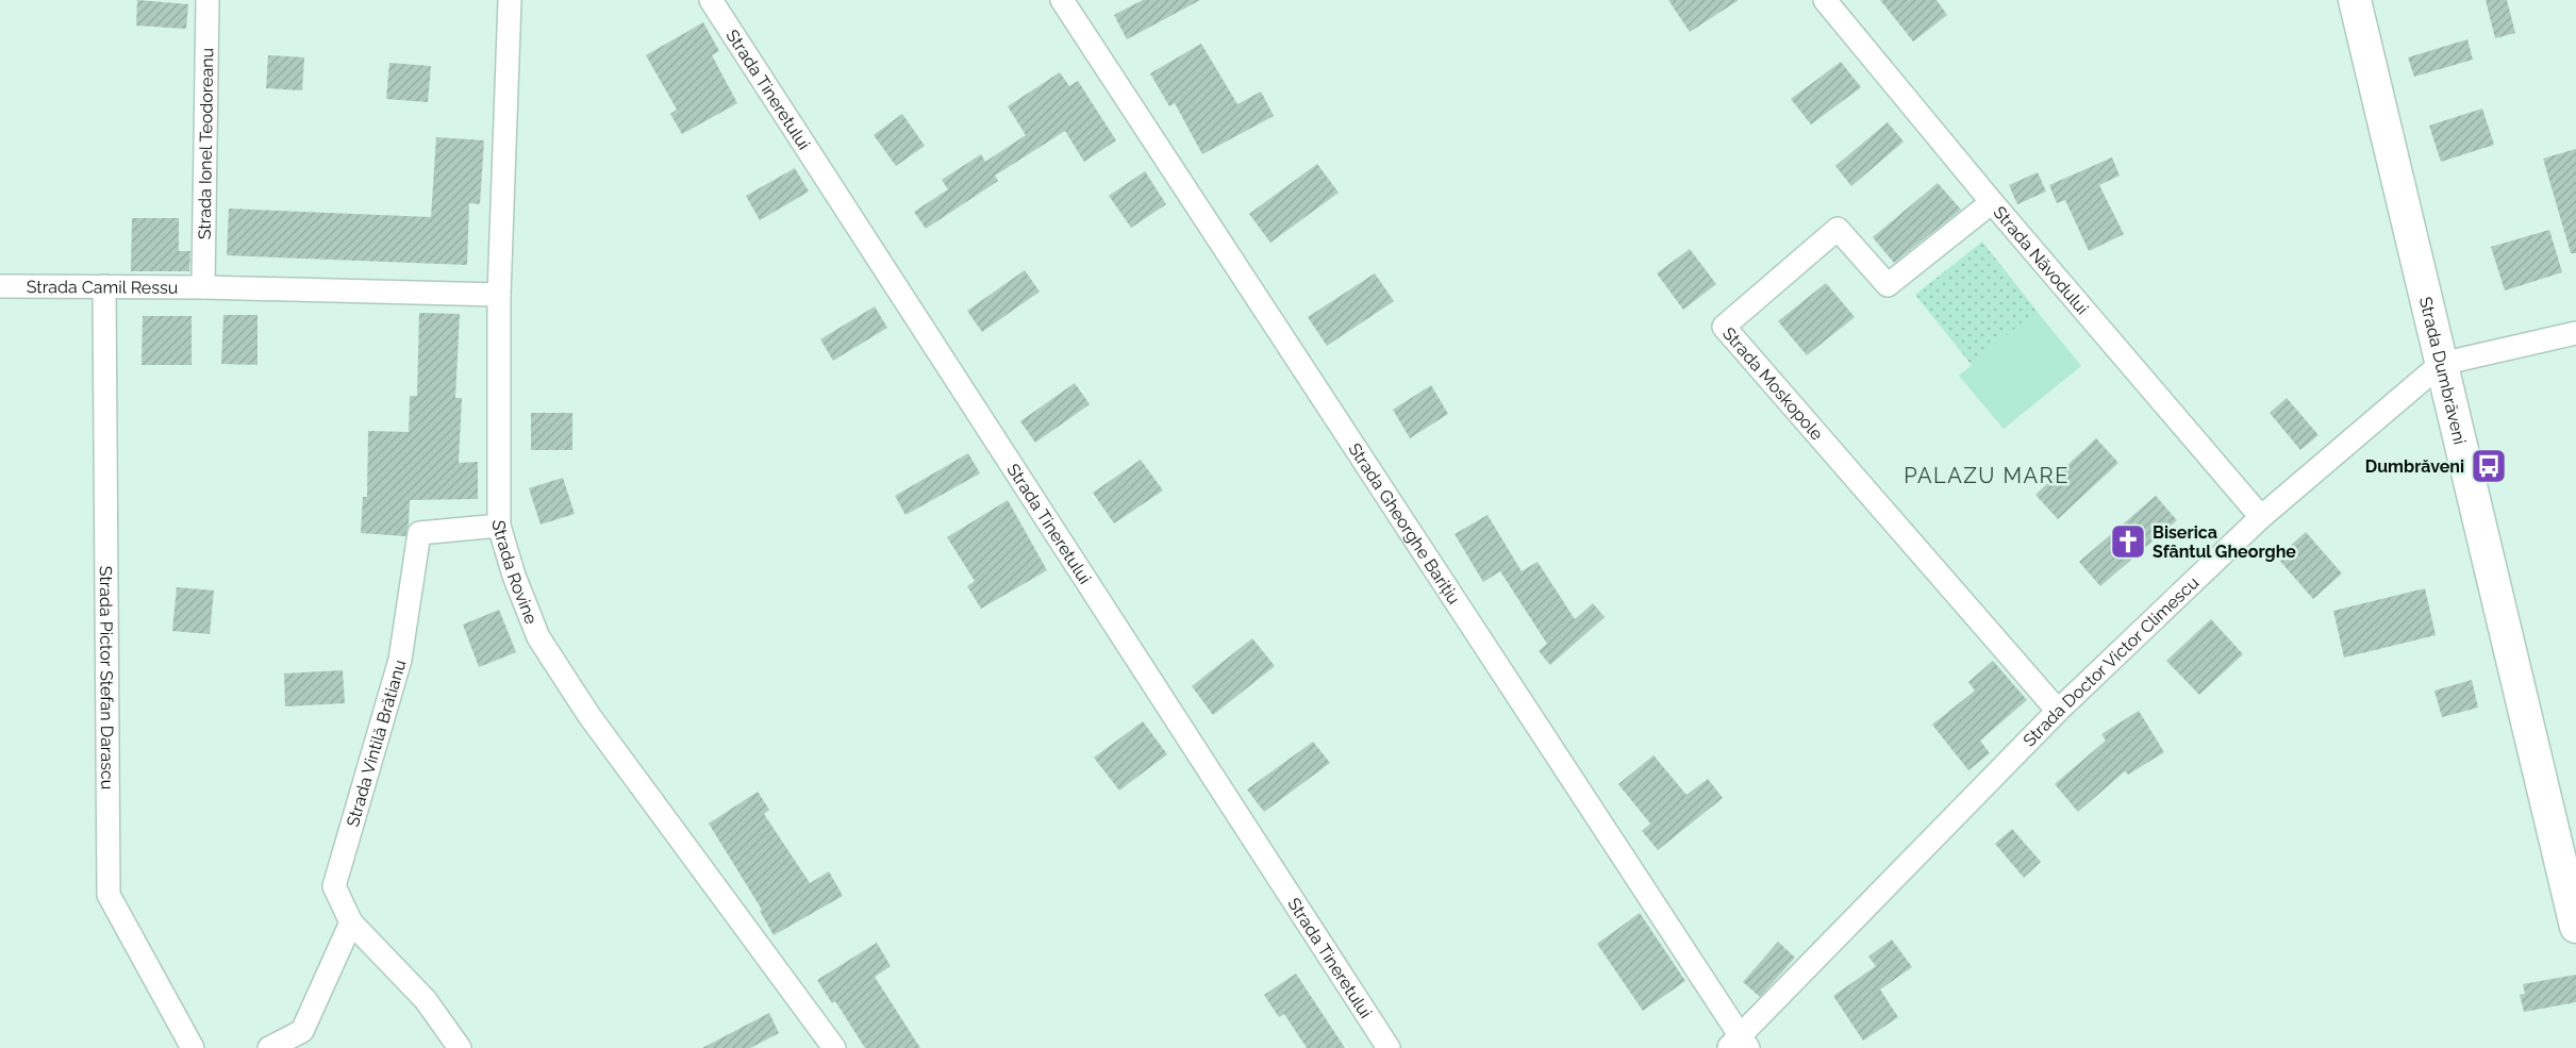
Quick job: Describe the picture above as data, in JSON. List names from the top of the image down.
{
  "streets": {
    "street": [
      "Strada Tineretului",
      "Strada Ionel Teodoreanu",
      "Strada Năvodului",
      "Strada Camil Ressu",
      "Strada Dumbrăveni",
      "Strada Moskopole",
      "Strada Gheorghe Barițiu",
      "Strada Rovine",
      "Strada Doctor Victor Climescu",
      "Strada Pictor Stefan Darascu",
      "Strada Vintilă Brătianu"
    ]
  },
  "crossings": [
    ["Strada Ionel Teodoreanu", "Strada Camil Ressu"],
    ["Strada Năvodului", "Strada Moskopole"],
    ["Strada Năvodului", "Strada Doctor Victor Climescu"],
    ["Strada Camil Ressu", "Strada Rovine"],
    ["Strada Camil Ressu", "Strada Pictor Stefan Darascu"],
    ["Strada Dumbrăveni", "Strada Doctor Victor Climescu"],
    ["Strada Moskopole", "Strada Doctor Victor Climescu"],
    ["Strada Gheorghe Barițiu", "Strada Doctor Victor Climescu"],
    ["Strada Rovine", "Strada Vintilă Brătianu"]
  ],
  "districts": ["PALAZU MARE"],
  "places": {
    "bus stop": ["Dumbrăveni"],
    "church": ["Biserica Sfântul Gheorghe"]
  }
}
